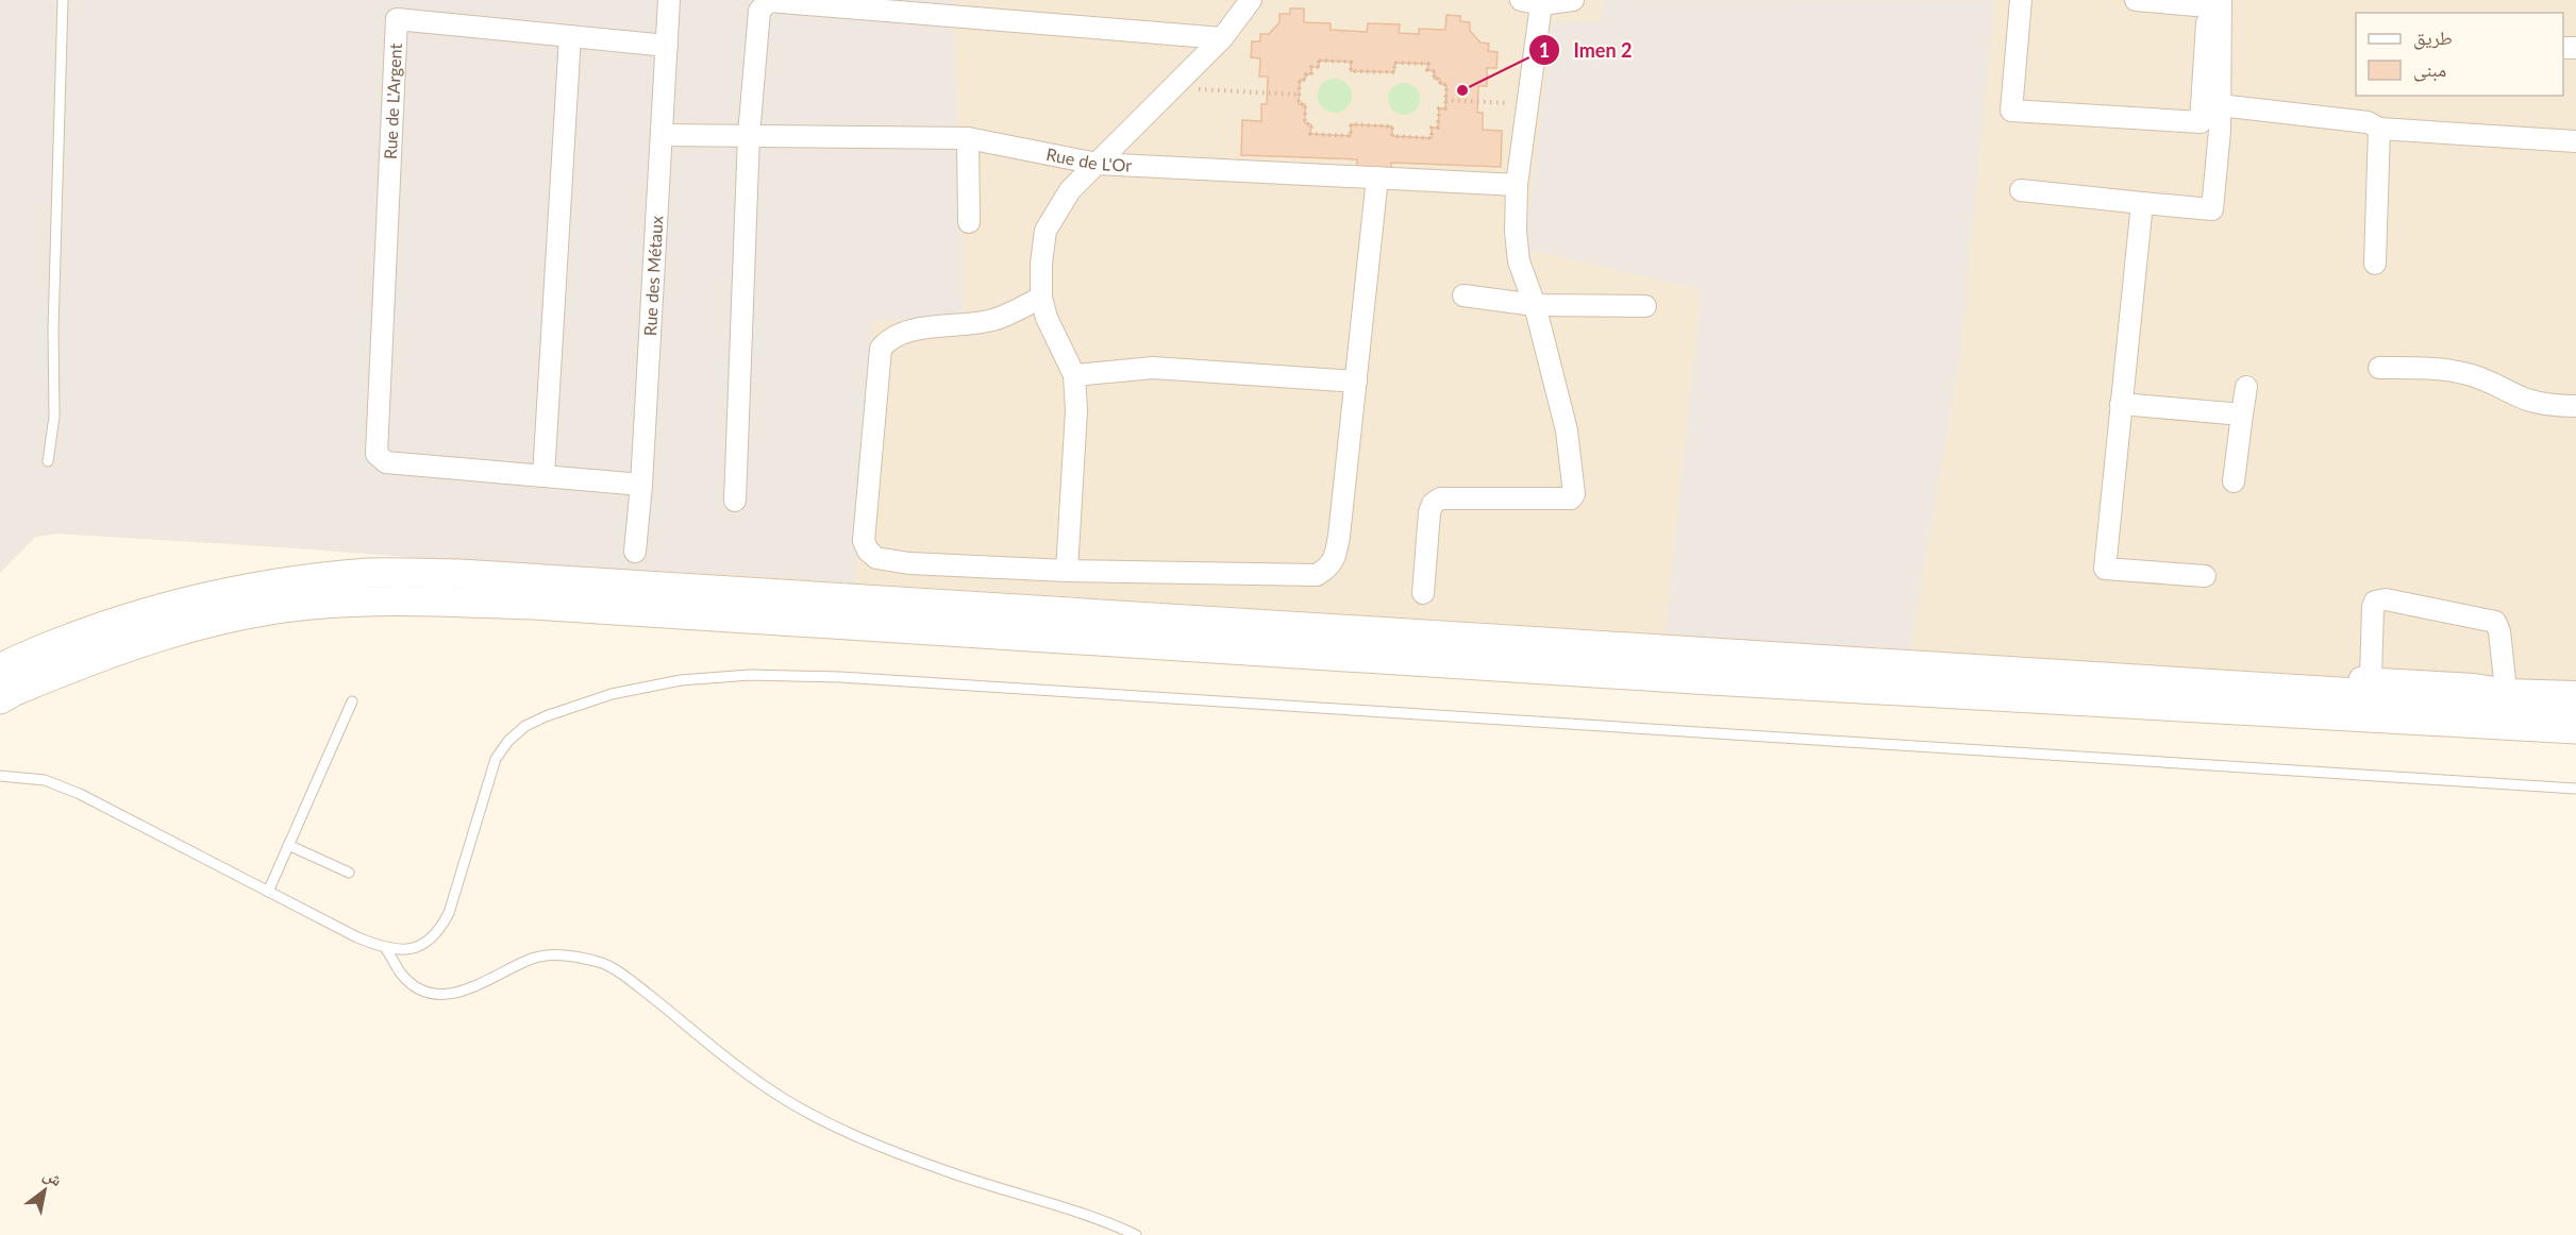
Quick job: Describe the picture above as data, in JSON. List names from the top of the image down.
{
  "streets": {
    "street": ["Rue de L'Argent", "Rue de L'Or", "Rue des Métaux"]
  },
  "crossings": [
    ["Rue de L'Argent", "Rue des Métaux"],
    ["Rue de L'Or", "Rue des Métaux"]
  ],
  "places": ["Imen 2"],
  "legend": ["طريق", "مبنى"],
  "north": "top right"
}
